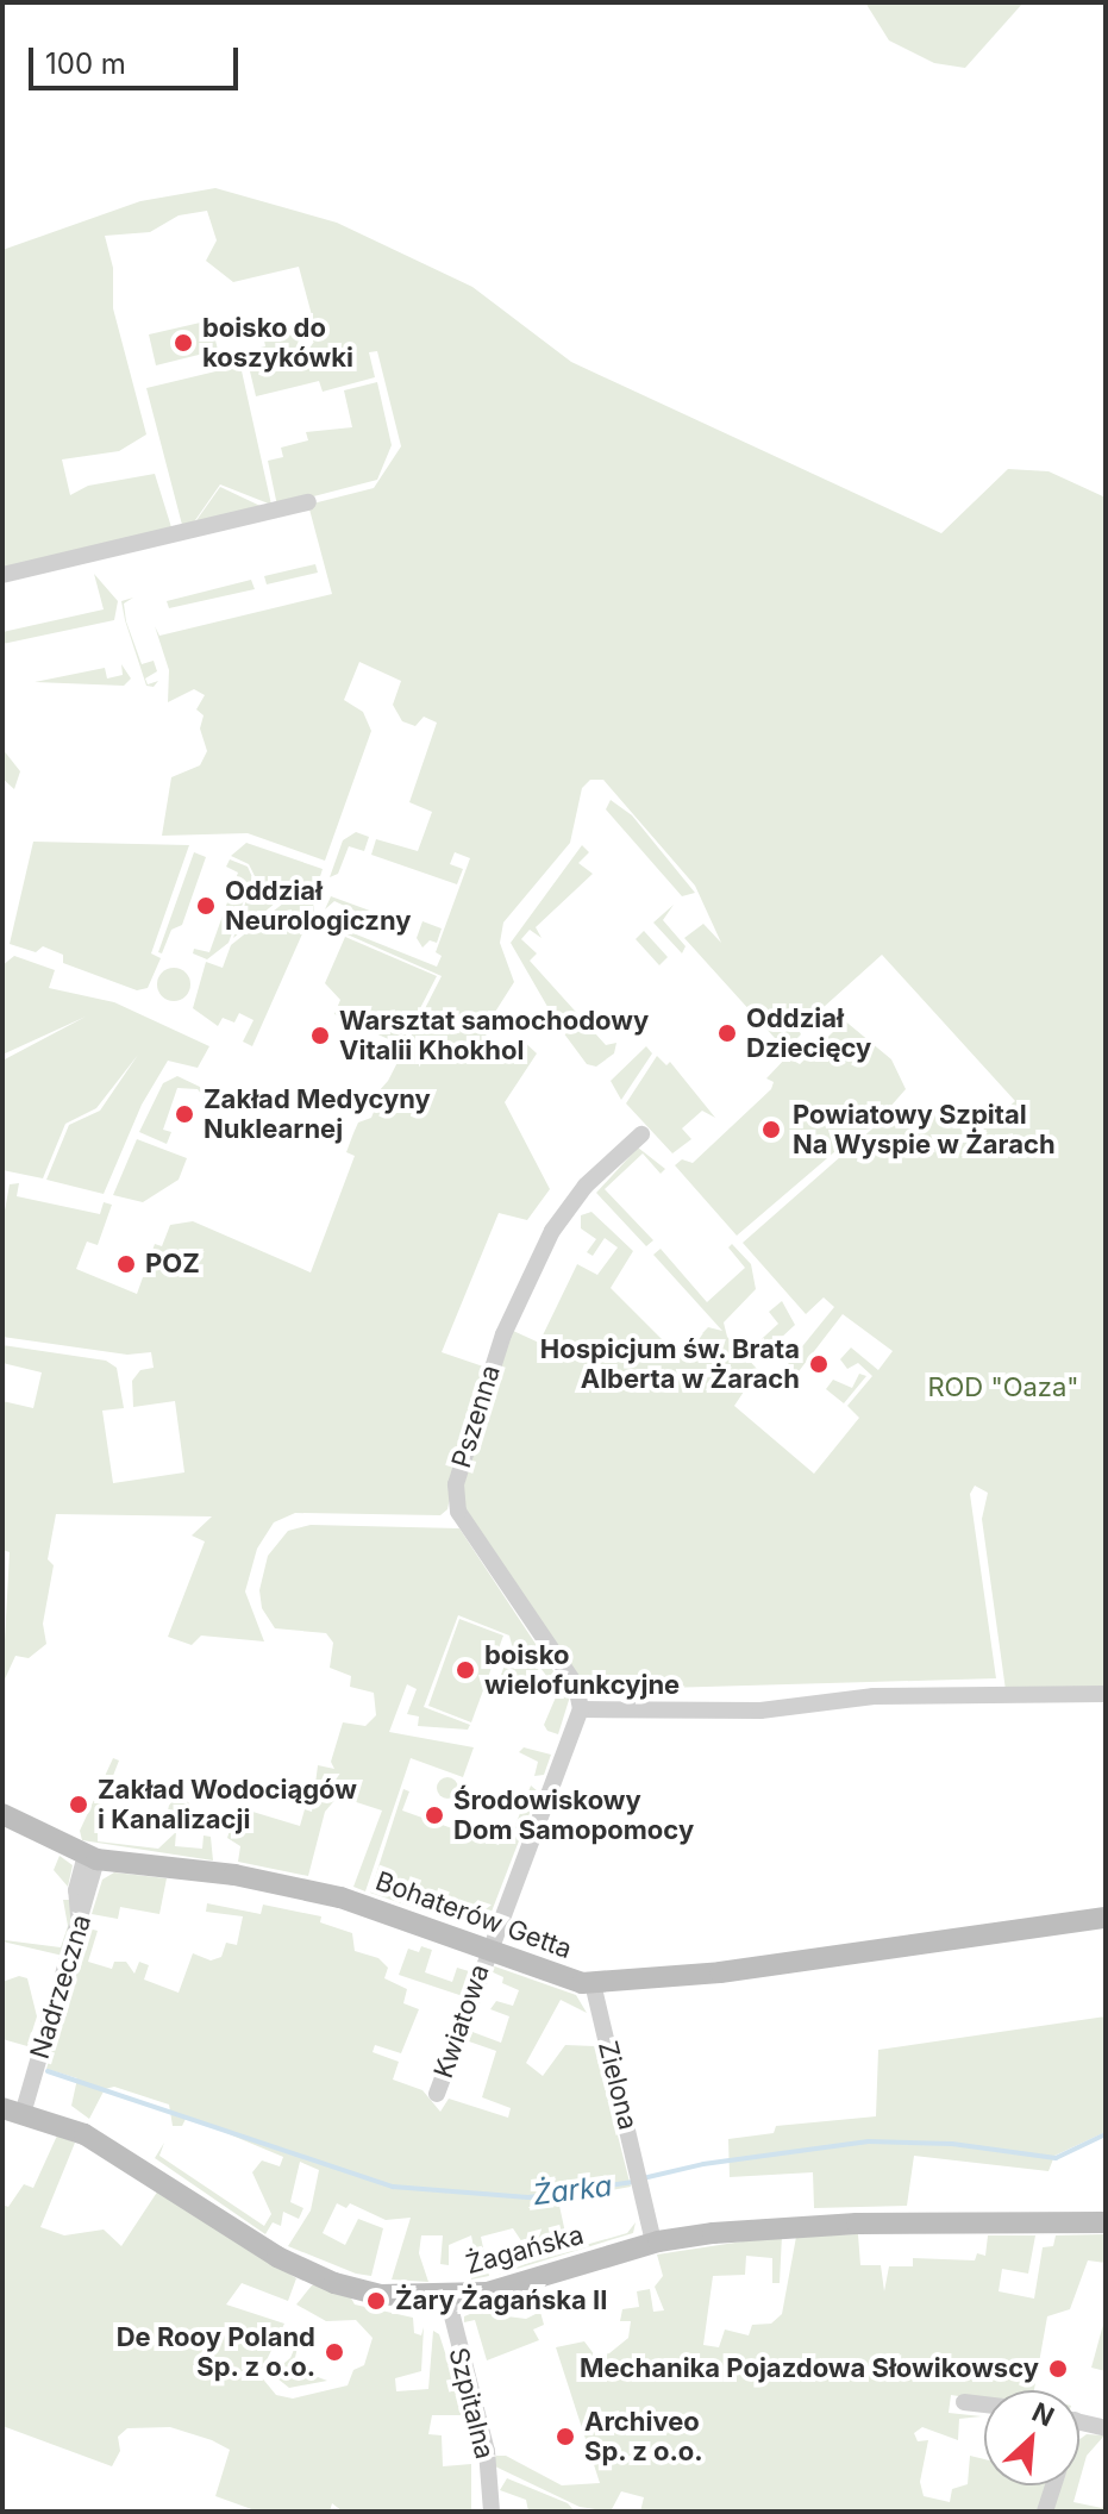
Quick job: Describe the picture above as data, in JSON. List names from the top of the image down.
{
  "streets": {
    "street": [
      "Pszenna",
      "Bohaterów Getta",
      "Nadrzeczna",
      "Kwiatowa",
      "Zielona",
      "Żagańska",
      "Szpitalna"
    ]
  },
  "crossings": [
    ["Bohaterów Getta", "Nadrzeczna"],
    ["Bohaterów Getta", "Kwiatowa"],
    ["Bohaterów Getta", "Zielona"],
    ["Nadrzeczna", "Żagańska"],
    ["Zielona", "Żagańska"],
    ["Żagańska", "Szpitalna"]
  ],
  "water": ["Żarka"],
  "parks": ["ROD \"Oaza\""],
  "places": [
    "boisko do koszykówki",
    "Oddział Neurologiczny",
    "Oddział Dziecięcy",
    "Warsztat samochodowy Vitalii Khokhol",
    "Zakład Medycyny Nuklearnej",
    "Powiatowy Szpital Na Wyspie w Żarach",
    "POZ",
    "Hospicjum św. Brata Alberta w Żarach",
    "boisko wielofunkcyjne",
    "Zakład Wodociągów i Kanalizacji",
    "Środowiskowy Dom Samopomocy",
    "Żary Żagańska II",
    "De Rooy Poland Sp. z o.o.",
    "Mechanika Pojazdowa Słowikowscy",
    "Archiveo Sp. z o.o."
  ],
  "scale_bar": "100 m",
  "north": "top right"
}
